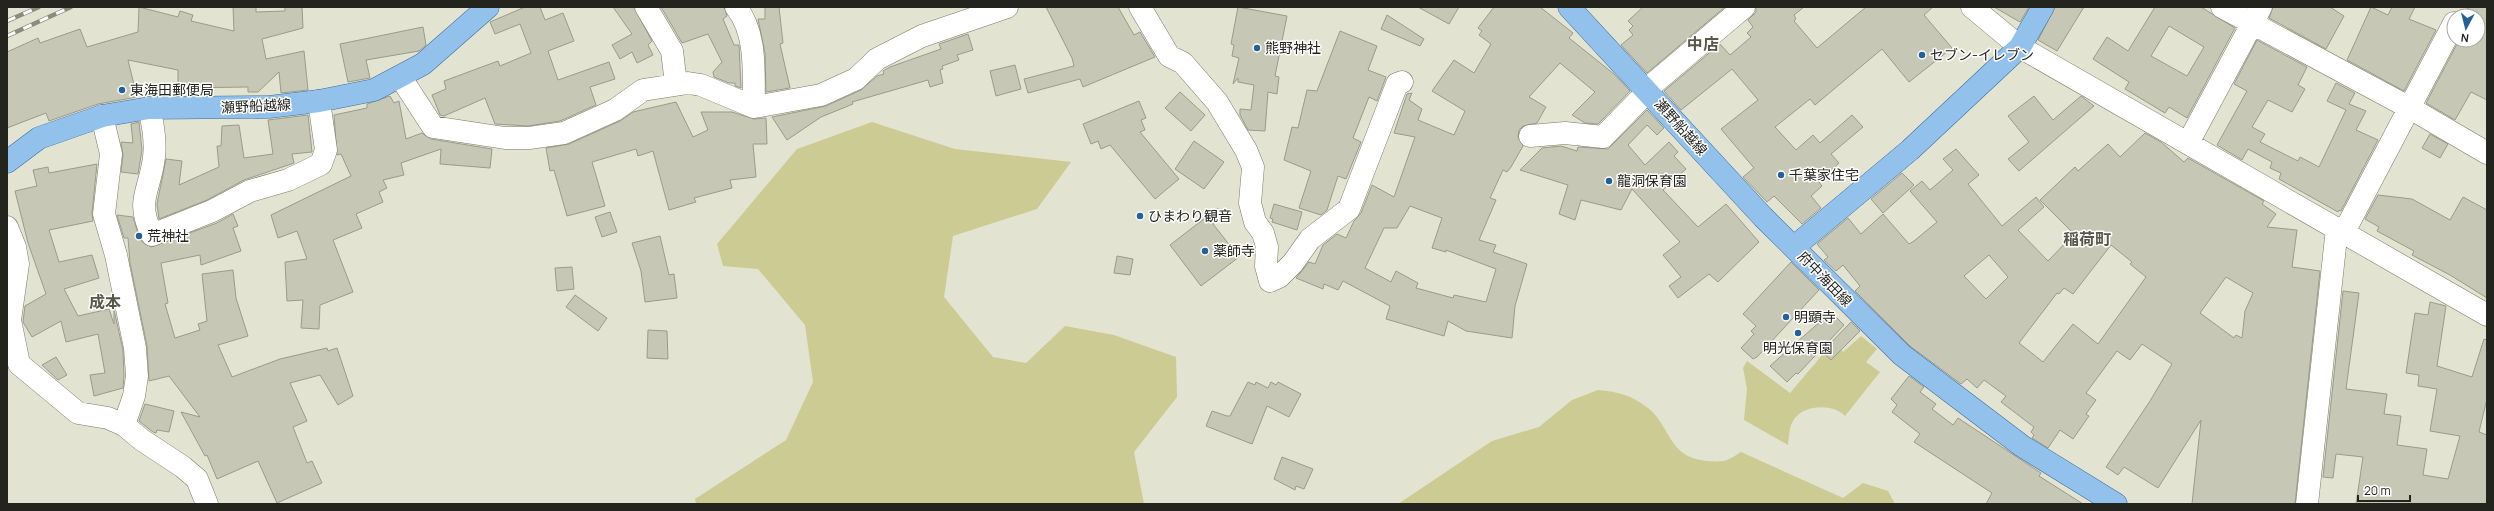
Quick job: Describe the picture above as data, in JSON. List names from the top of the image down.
{
  "streets": {
    "main road": ["瀬野船越線", "府中海田線"]
  },
  "crossings": [
    ["瀬野船越線", "府中海田線"]
  ],
  "districts": ["中店", "稲荷町", "成本"],
  "places": [
    "熊野神社",
    "セブン-イレブン",
    "東海田郵便局",
    "千葉家住宅",
    "龍洞保育園",
    "ひまわり観音",
    "荒神社",
    "薬師寺",
    "明顕寺",
    "明光保育園"
  ],
  "scale_bar": "20 m",
  "north": "bottom"
}
